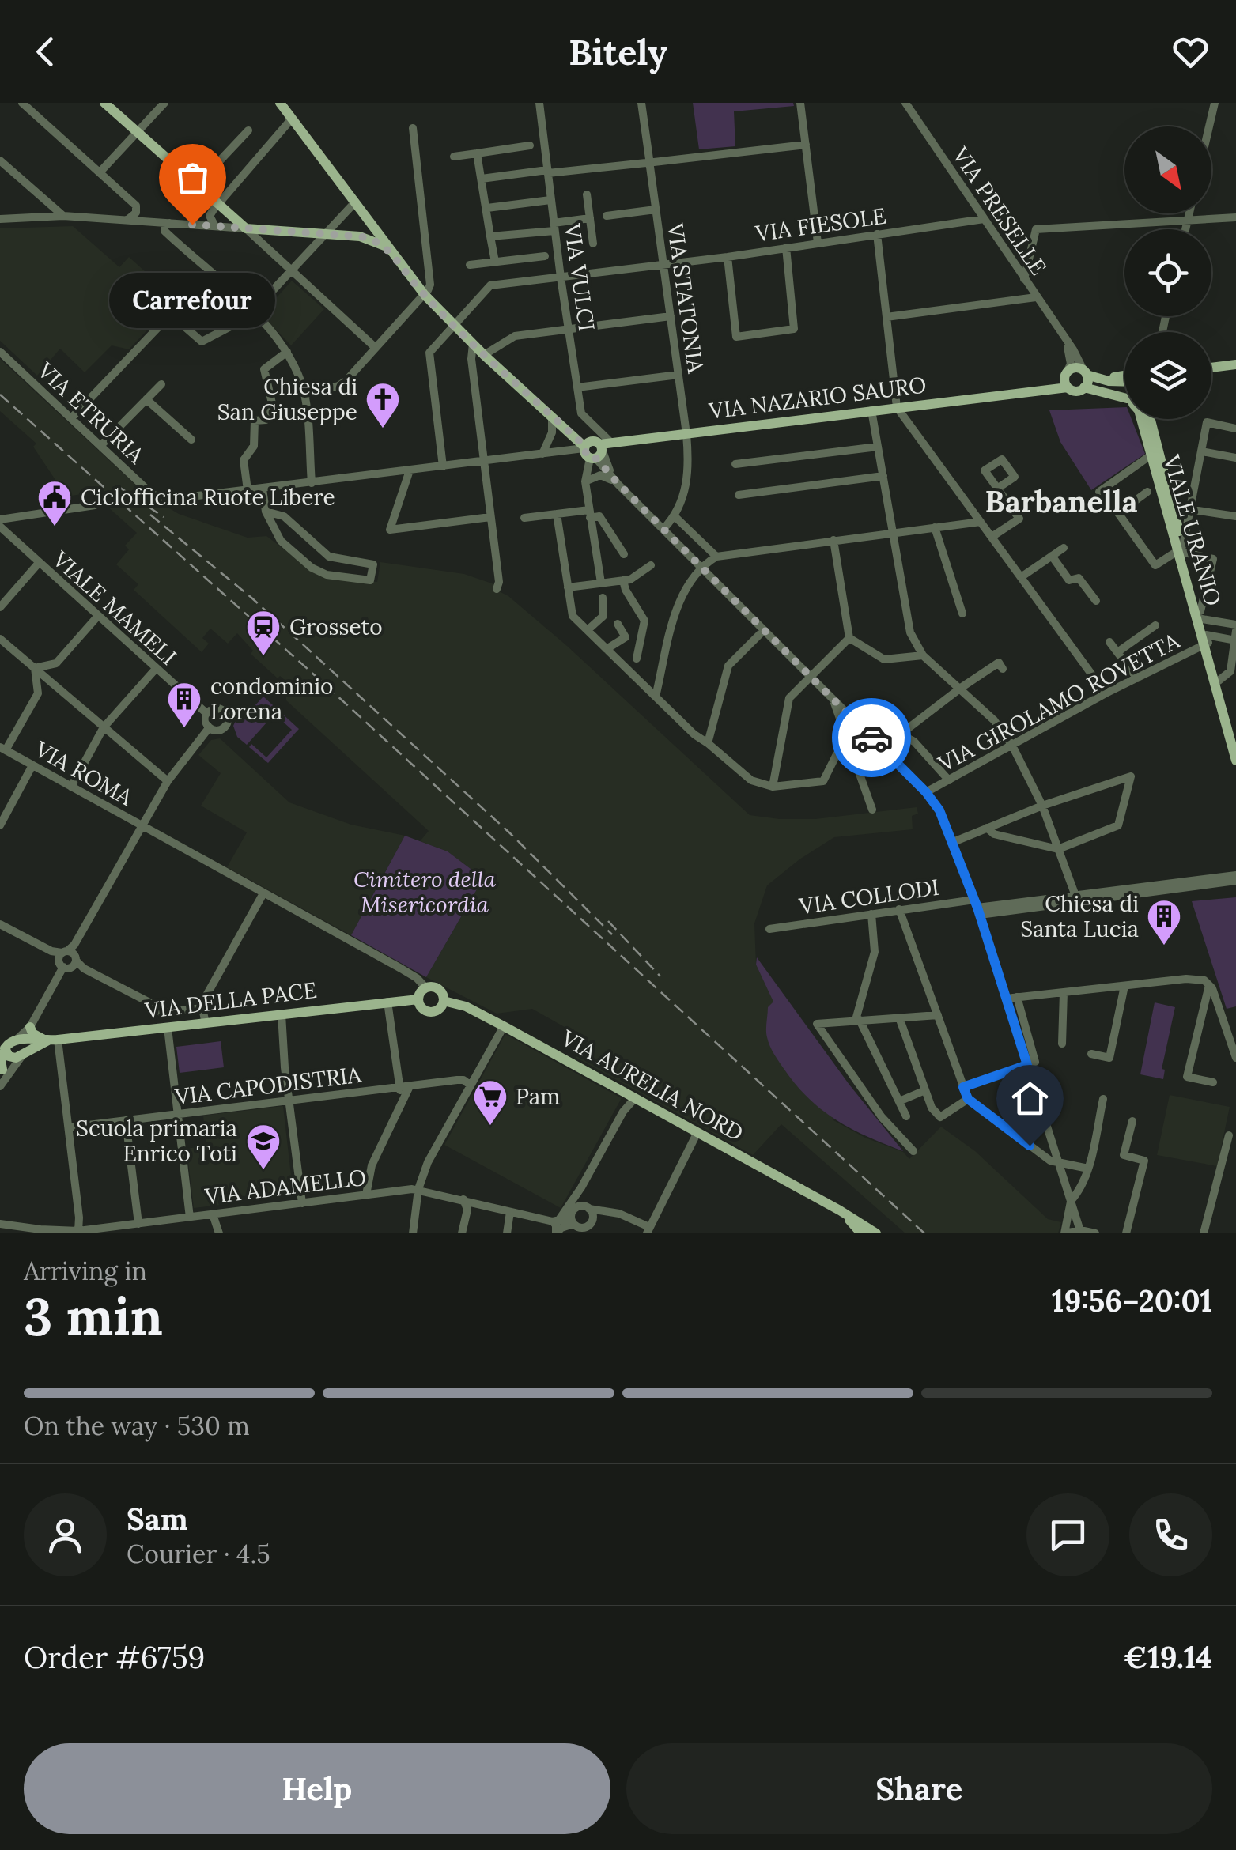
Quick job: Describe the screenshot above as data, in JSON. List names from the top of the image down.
{
  "streets": {
    "main road": [
      "VIA NAZARIO SAURO",
      "VIALE URANIO",
      "VIA DELLA PACE",
      "VIA AURELIA NORD"
    ],
    "street": [
      "VIA PRESELLE",
      "VIA FIESOLE",
      "VIA VULCI",
      "VIA STATONIA",
      "VIA ETRURIA",
      "VIALE MAMELI",
      "VIA GIROLAMO ROVETTA",
      "VIA ROMA",
      "VIA COLLODI",
      "VIA CAPODISTRIA",
      "VIA ADAMELLO"
    ]
  },
  "crossings": [
    ["VIA PRESELLE", "VIA FIESOLE"],
    ["VIA PRESELLE", "VIA NAZARIO SAURO"],
    ["VIA FIESOLE", "VIA VULCI"],
    ["VIA FIESOLE", "VIA STATONIA"],
    ["VIA FIESOLE", "VIA NAZARIO SAURO"],
    ["VIA VULCI", "VIA STATONIA"],
    ["VIA VULCI", "VIA NAZARIO SAURO"],
    ["VIA VULCI", "VIA GIROLAMO ROVETTA"],
    ["VIA VULCI", "VIA COLLODI"],
    ["VIA STATONIA", "VIA NAZARIO SAURO"],
    ["VIA NAZARIO SAURO", "VIA ETRURIA"],
    ["VIALE URANIO", "VIA GIROLAMO ROVETTA"],
    ["VIA ROMA", "VIA AURELIA NORD"],
    ["VIA DELLA PACE", "VIA AURELIA NORD"]
  ],
  "districts": ["Barbanella"],
  "parks": ["Cimitero della Misericordia"],
  "places": {
    "other": ["Carrefour"],
    "church": ["Chiesa di San Giuseppe"],
    "public building": ["Ciclofficina Ruote Libere"],
    "station": ["Grosseto"],
    "building": ["condominio Lorena", "Chiesa di Santa Lucia"],
    "supermarket": ["Pam"],
    "school or university": ["Scuola primaria Enrico Toti"]
  },
  "north": "bottom right",
  "page": {
    "header": "Bitely",
    "bubble": "Carrefour",
    "heading": ["3 min", "Arriving in", "19:56–20:01"],
    "panel": [
      "Sam",
      "Courier · 4.5",
      "Order #6759",
      "€19.14"
    ],
    "bar": "On the way · 530 m",
    "buttons": ["Help", "Share"]
  }
}
